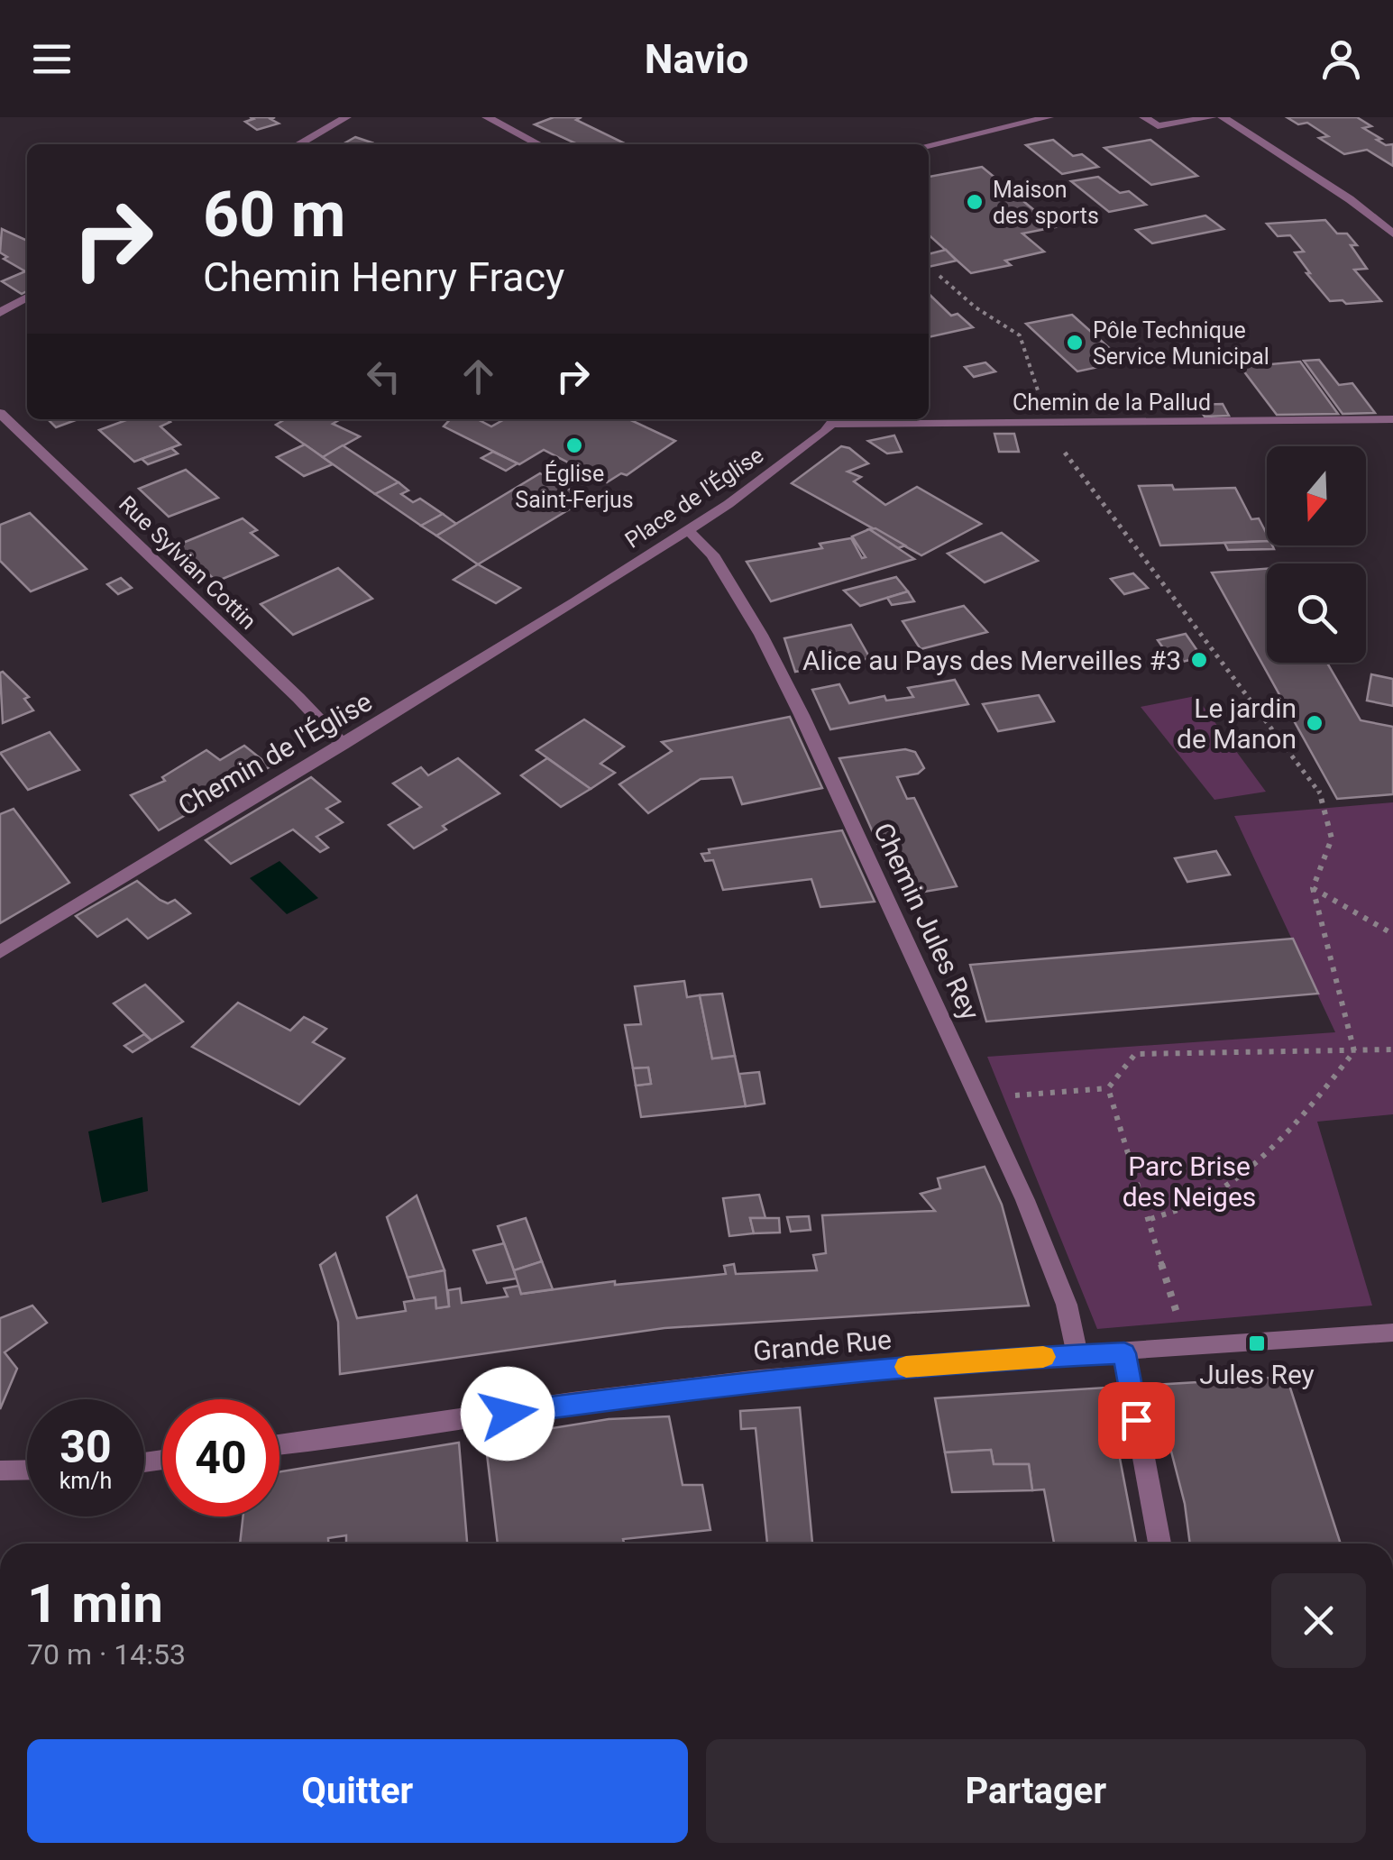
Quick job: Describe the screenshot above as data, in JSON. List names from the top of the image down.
{
  "streets": {
    "street": [
      "Chemin de la Pallud",
      "Place de l'Église",
      "Rue Sylvian Cottin",
      "Chemin de l'Église",
      "Chemin Jules Rey",
      "Grande Rue"
    ]
  },
  "crossings": [
    ["Chemin de la Pallud", "Place de l'Église"],
    ["Place de l'Église", "Chemin de l'Église"],
    ["Place de l'Église", "Chemin Jules Rey"],
    ["Rue Sylvian Cottin", "Chemin de l'Église"],
    ["Chemin Jules Rey", "Grande Rue"]
  ],
  "parks": ["Parc Brise des Neiges"],
  "places": {
    "other": [
      "Maison des sports",
      "Pôle Technique Service Municipal",
      "Église Saint-Ferjus",
      "Alice au Pays des Merveilles #3",
      "Le jardin de Manon"
    ],
    "transit": ["Jules Rey"]
  },
  "north": "bottom",
  "page": {
    "header": "Navio",
    "turn": ["60 m", "Chemin Henry Fracy"],
    "speed": "30 km/h",
    "limit": "40",
    "heading": ["1 min", "70 m · 14:53"],
    "buttons": ["Quitter", "Partager"]
  }
}
